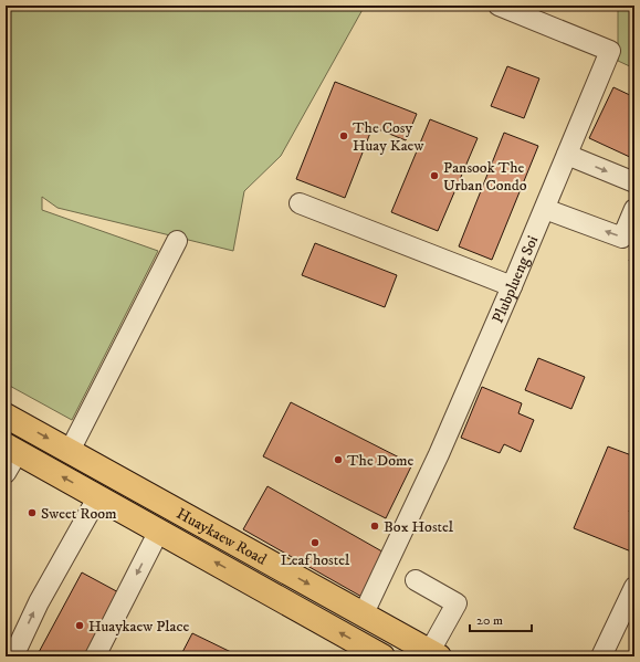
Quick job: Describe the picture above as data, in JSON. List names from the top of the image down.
{
  "streets": {
    "main road": ["Huaykaew Road"],
    "street": ["Plubplueng Soi"]
  },
  "crossings": [
    ["Plubplueng Soi", "Huaykaew Road"]
  ],
  "places": [
    "The Cosy Huay Kaew",
    "Pansook The Urban Condo",
    "The Dome",
    "Sweet Room",
    "Box Hostel",
    "Leaf hostel",
    "Huaykaew Place"
  ],
  "scale_bar": "20 m"
}
